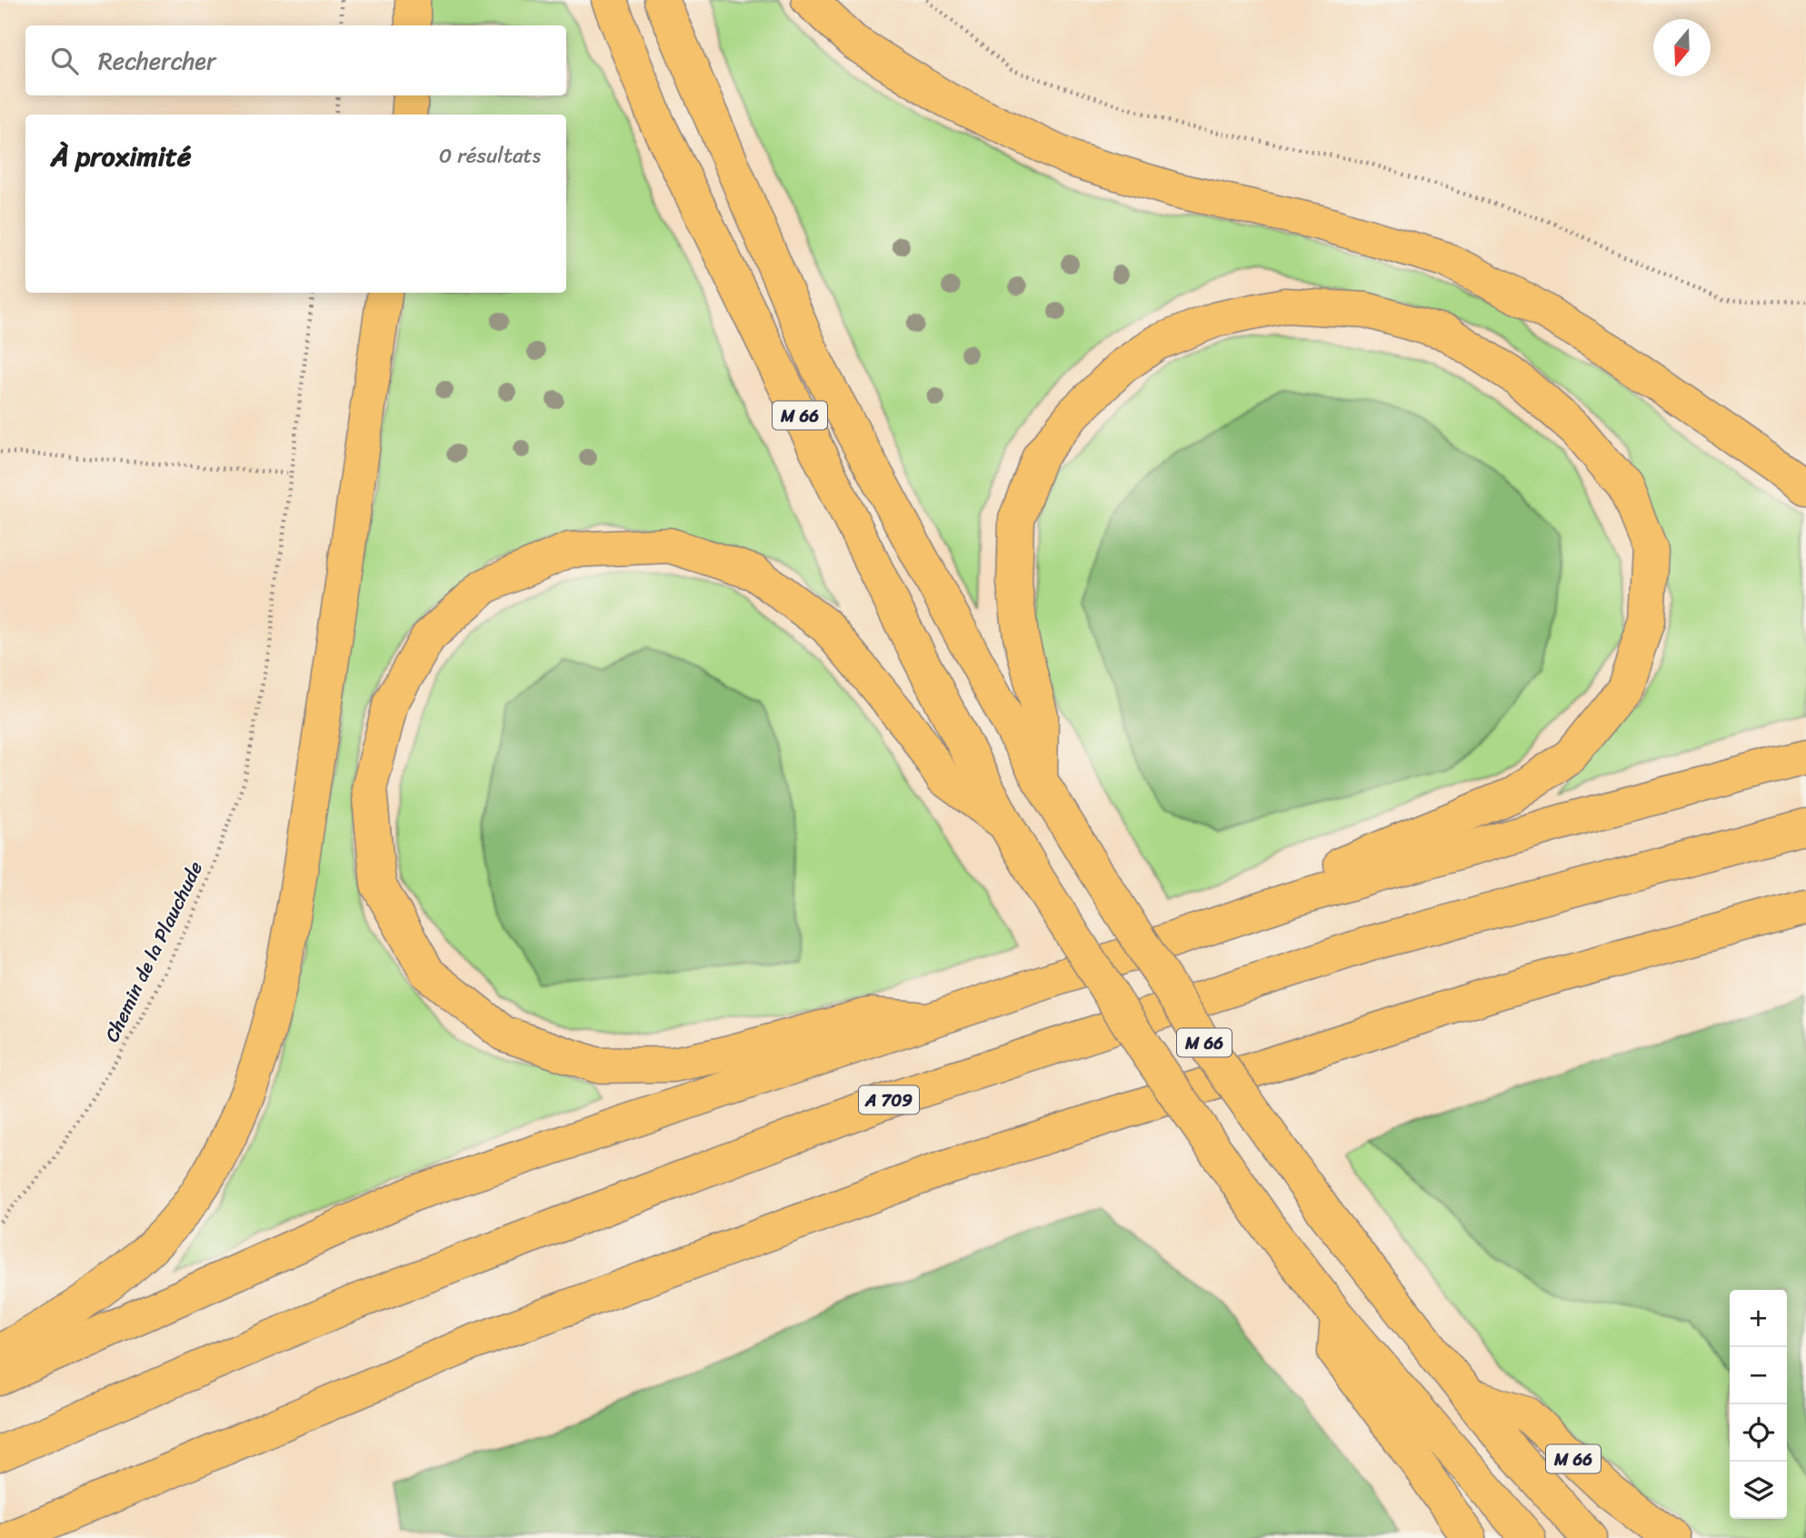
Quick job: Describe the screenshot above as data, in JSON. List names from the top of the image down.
{
  "streets": {
    "highway": ["M 66", "A 709"],
    "path": ["Chemin de la Plauchude"]
  },
  "north": "bottom",
  "page": {
    "search": "Rechercher",
    "heading": ["À proximité", "0 résultats"],
    "map_buttons": ["+", "−"]
  }
}
